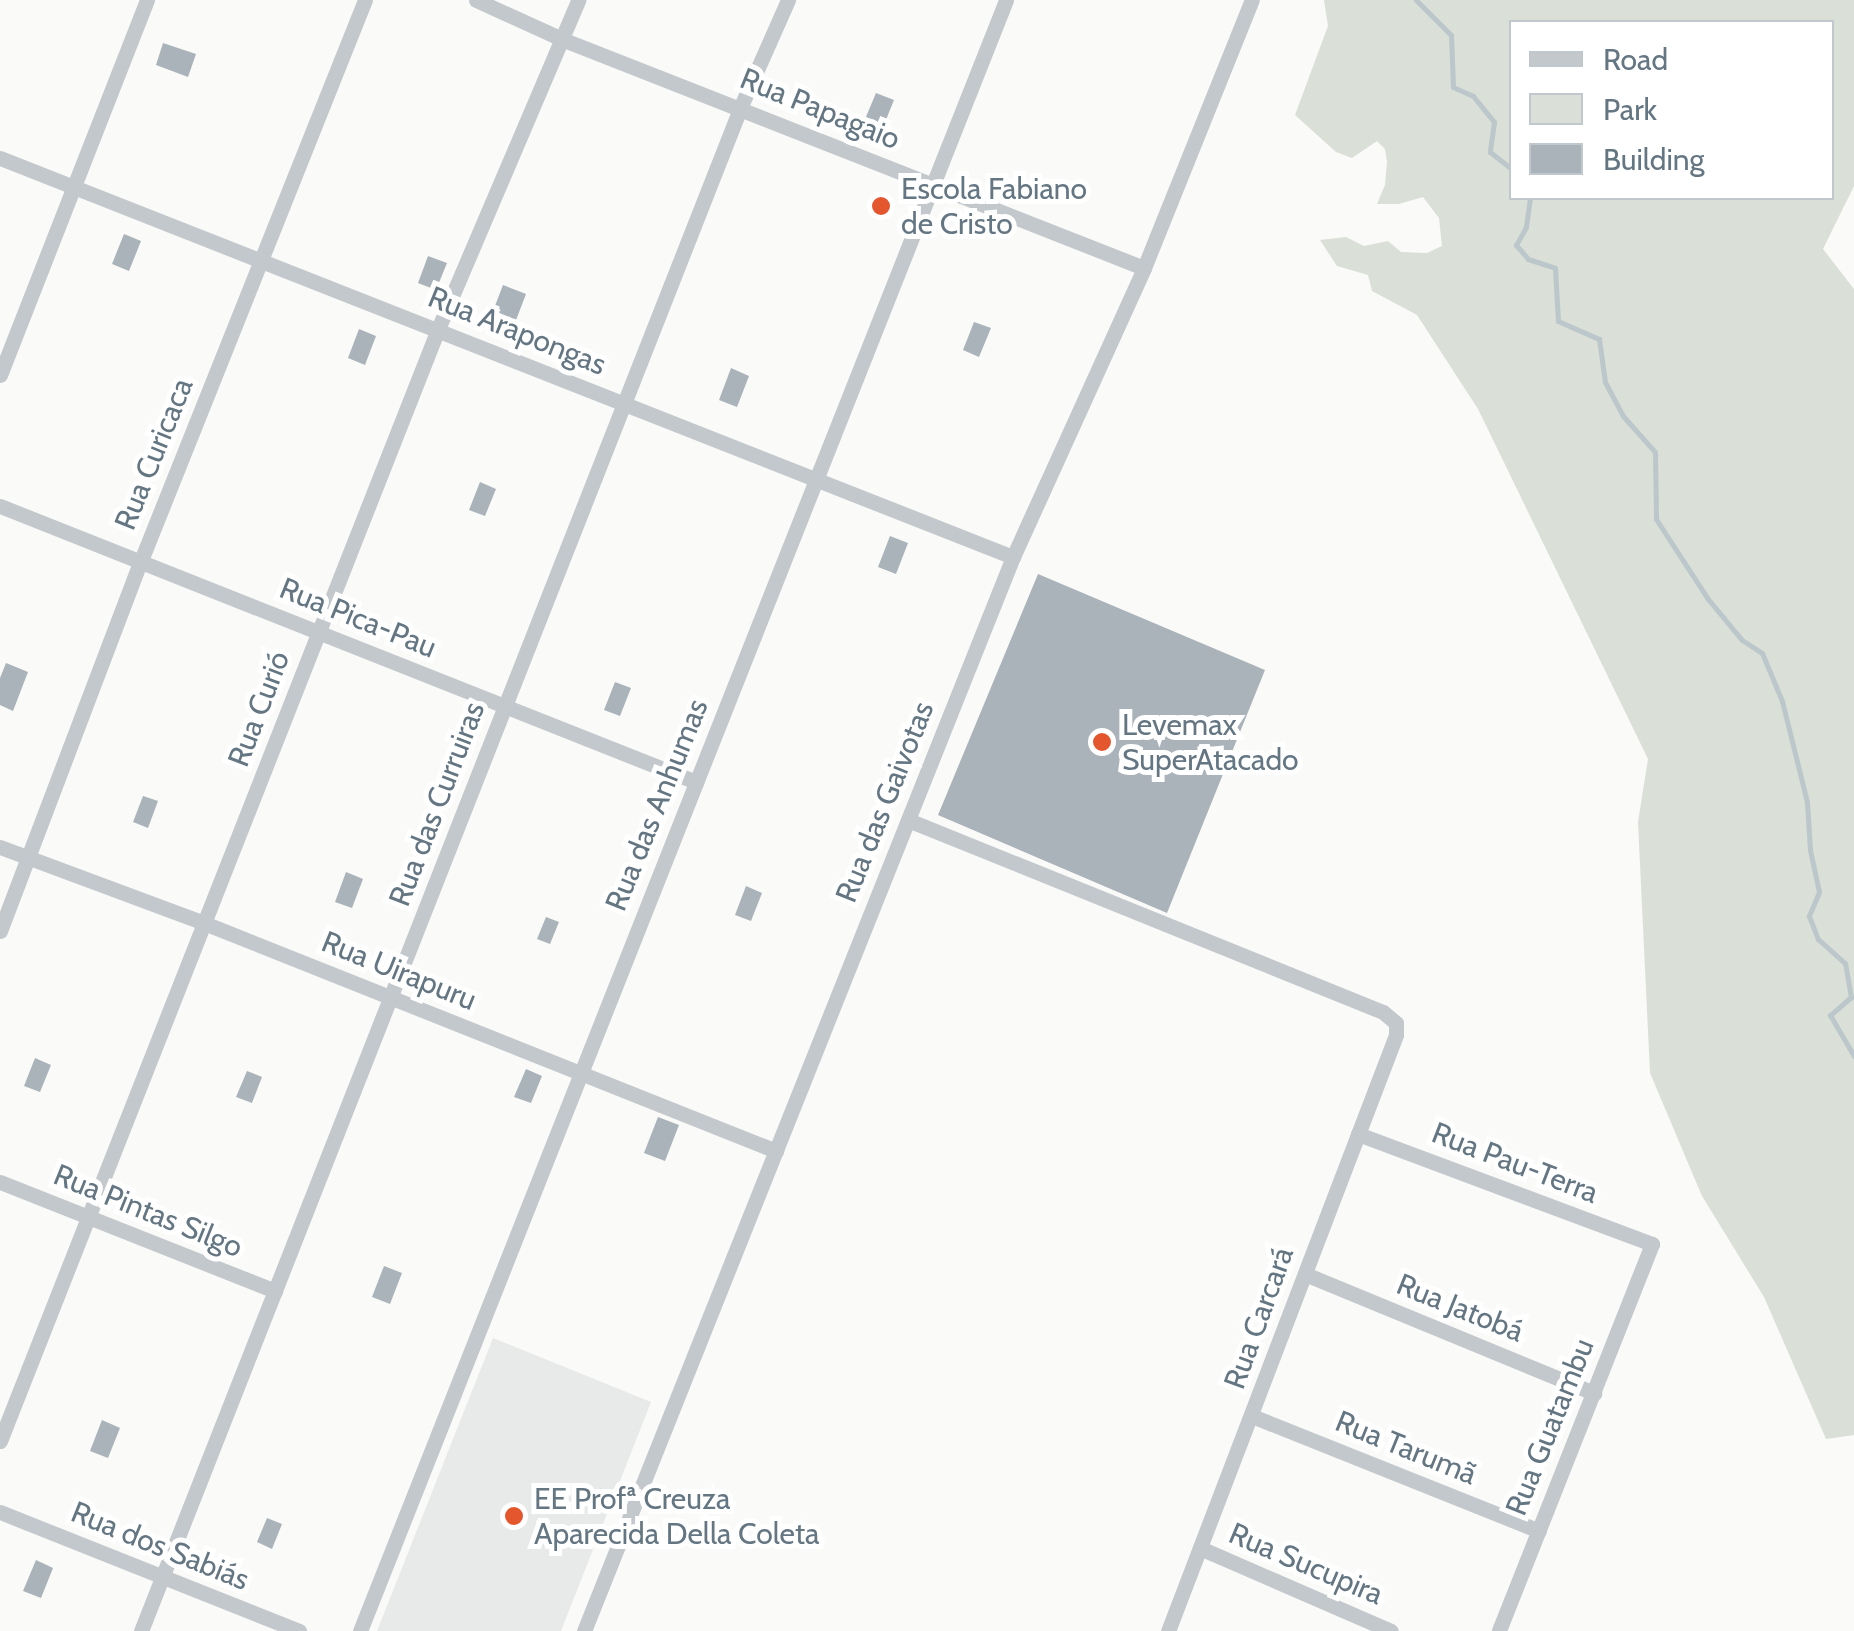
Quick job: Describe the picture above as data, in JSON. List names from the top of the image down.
{
  "streets": {
    "street": [
      "Rua Papagaio",
      "Rua Arapongas",
      "Rua Curicaca",
      "Rua Pica-Pau",
      "Rua Curió",
      "Rua das Gaivotas",
      "Rua das Curruiras",
      "Rua das Anhumas",
      "Rua Uirapuru",
      "Rua Pau-Terra",
      "Rua Pintas Silgo",
      "Rua Jatobá",
      "Rua Carcará",
      "Rua Guatambu",
      "Rua Tarumã",
      "Rua dos Sabiás",
      "Rua Sucupira"
    ]
  },
  "crossings": [
    ["Rua Papagaio", "Rua Curió"],
    ["Rua Papagaio", "Rua das Gaivotas"],
    ["Rua Papagaio", "Rua das Curruiras"],
    ["Rua Papagaio", "Rua das Anhumas"],
    ["Rua Arapongas", "Rua Curicaca"],
    ["Rua Arapongas", "Rua Curió"],
    ["Rua Arapongas", "Rua das Gaivotas"],
    ["Rua Arapongas", "Rua das Curruiras"],
    ["Rua Arapongas", "Rua das Anhumas"],
    ["Rua Curicaca", "Rua Pica-Pau"],
    ["Rua Curicaca", "Rua Uirapuru"],
    ["Rua Pica-Pau", "Rua Curió"],
    ["Rua Pica-Pau", "Rua das Curruiras"],
    ["Rua Pica-Pau", "Rua das Anhumas"],
    ["Rua Curió", "Rua Uirapuru"],
    ["Rua Curió", "Rua Pintas Silgo"],
    ["Rua das Gaivotas", "Rua Uirapuru"],
    ["Rua das Gaivotas", "Rua Carcará"],
    ["Rua das Curruiras", "Rua Uirapuru"],
    ["Rua das Curruiras", "Rua Pintas Silgo"],
    ["Rua das Curruiras", "Rua dos Sabiás"],
    ["Rua das Anhumas", "Rua Uirapuru"],
    ["Rua Pau-Terra", "Rua Carcará"],
    ["Rua Pau-Terra", "Rua Guatambu"],
    ["Rua Jatobá", "Rua Carcará"],
    ["Rua Jatobá", "Rua Guatambu"],
    ["Rua Carcará", "Rua Tarumã"],
    ["Rua Carcará", "Rua Sucupira"],
    ["Rua Guatambu", "Rua Tarumã"]
  ],
  "places": ["Escola Fabiano de Cristo", "Levemax SuperAtacado", "EE Profª Creuza Aparecida Della Coleta"],
  "legend": ["Road", "Park", "Building"]
}
